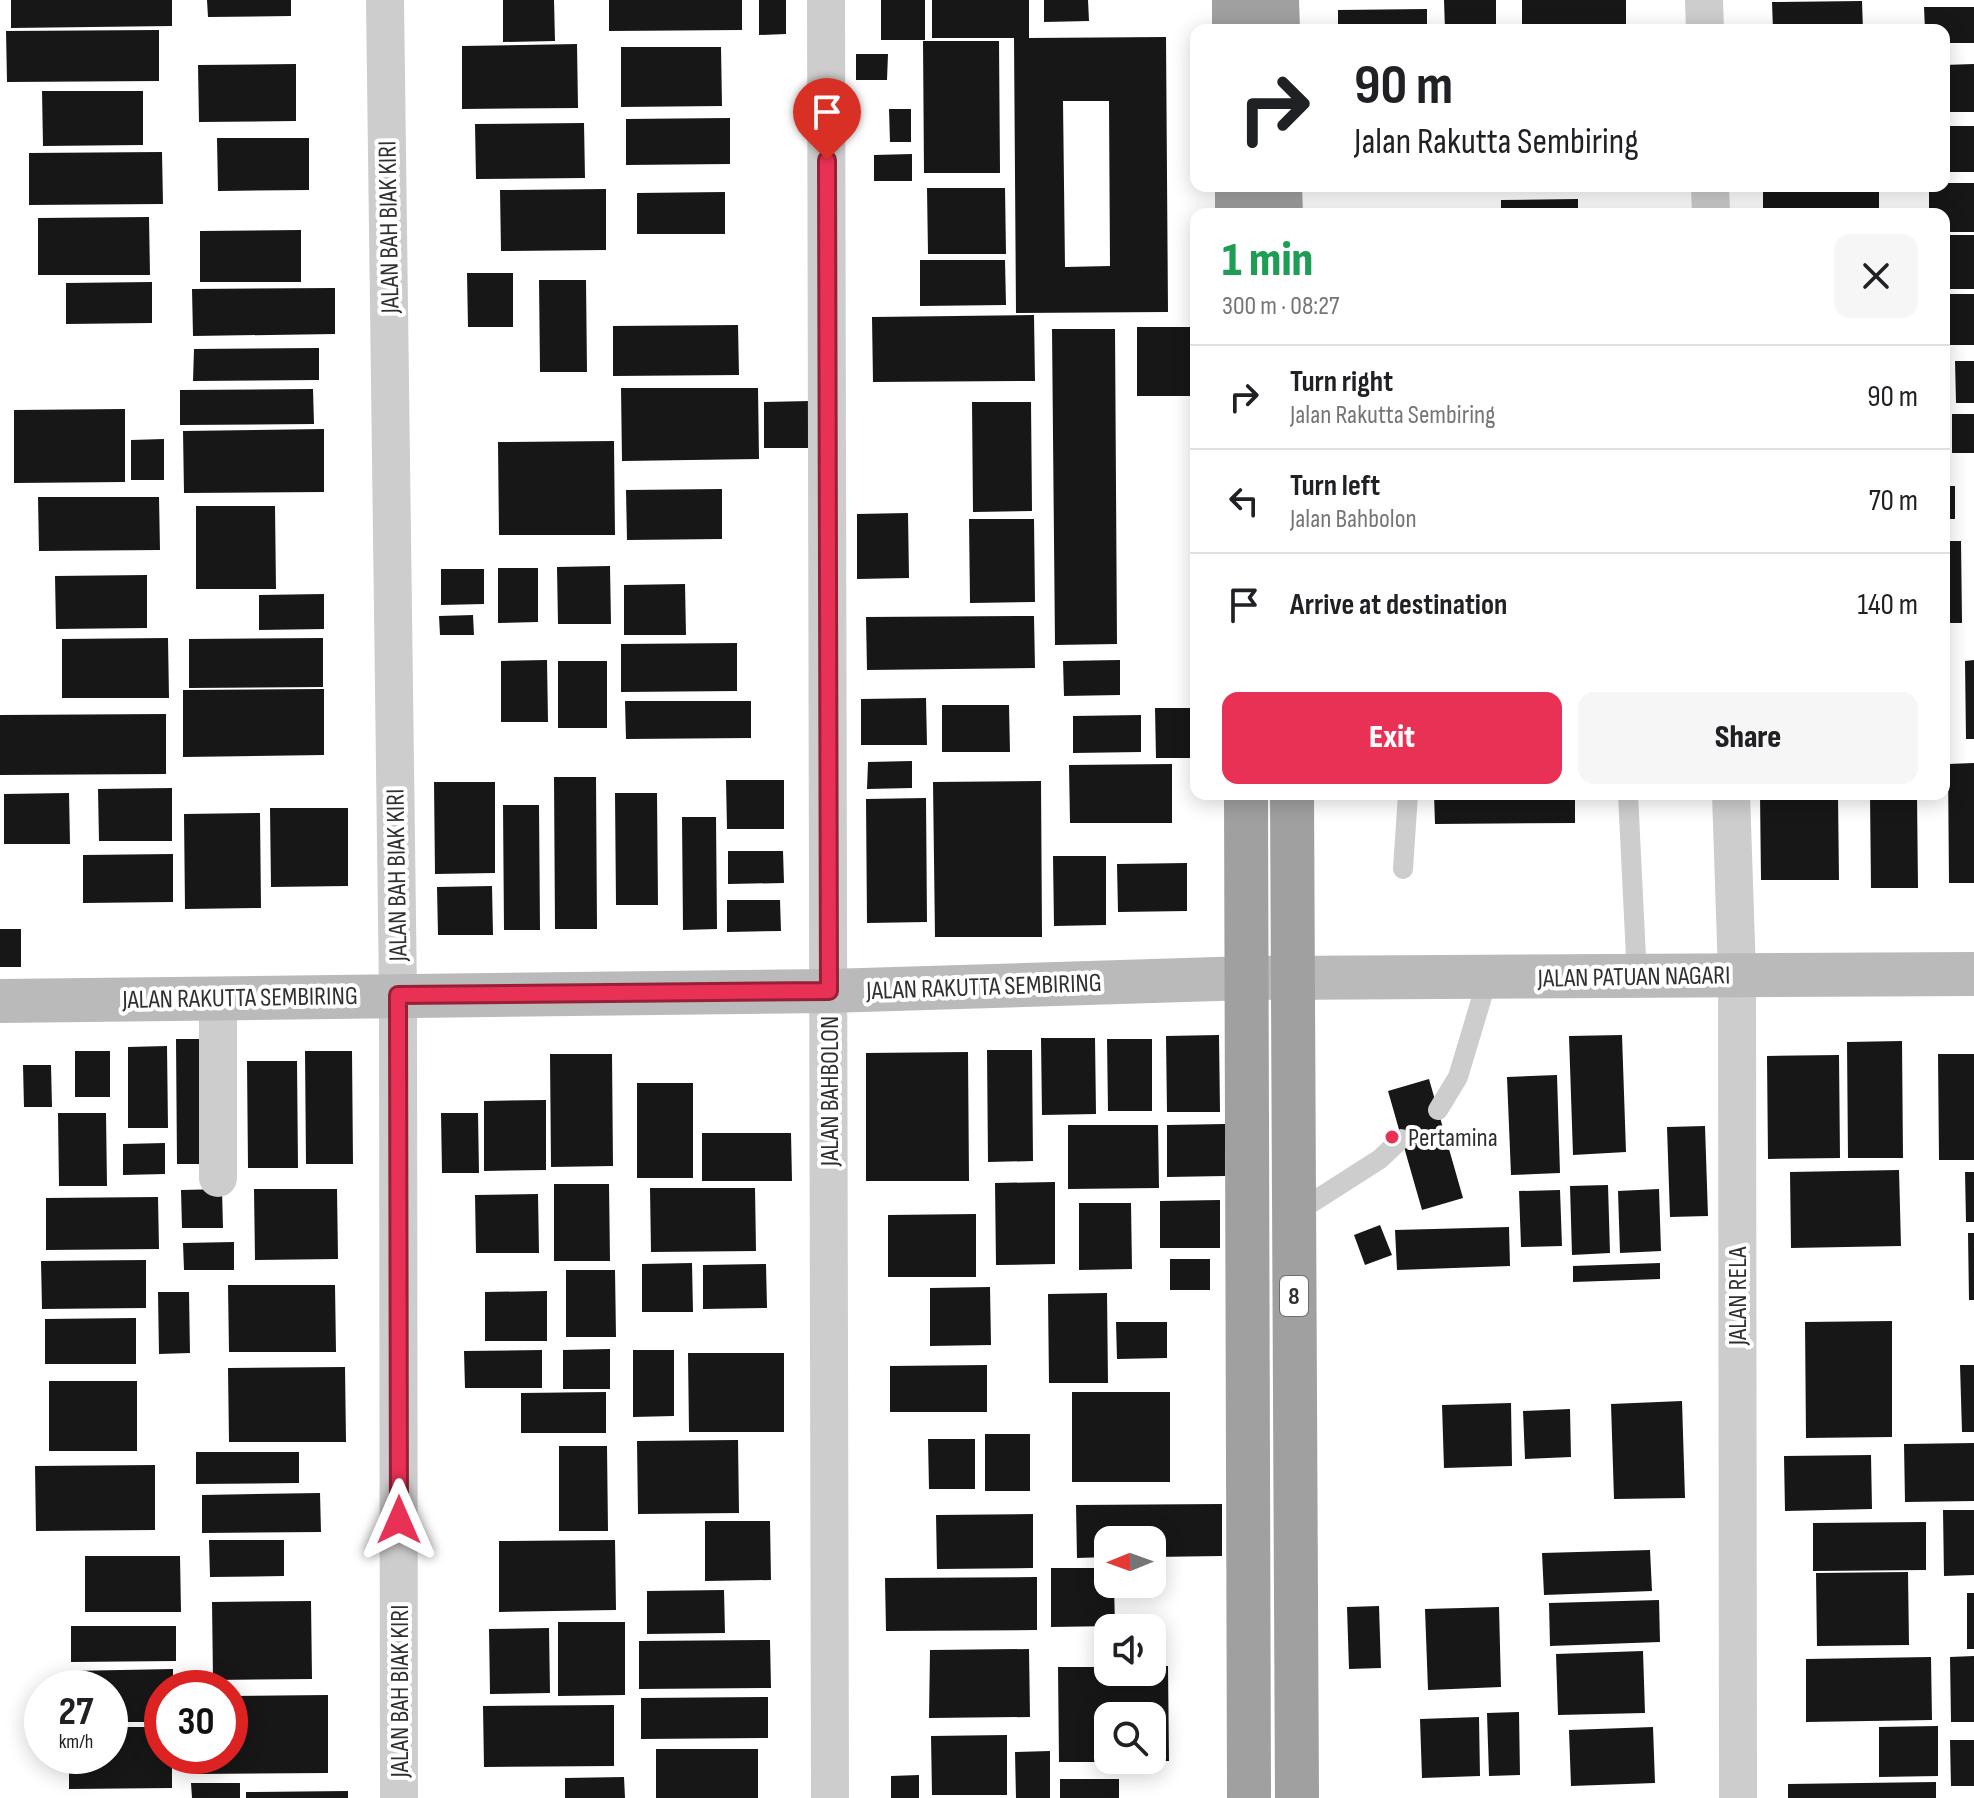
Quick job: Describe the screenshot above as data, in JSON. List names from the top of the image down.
{
  "streets": {
    "highway": ["8"],
    "main road": ["JALAN PATUAN NAGARI", "JALAN RAKUTTA SEMBIRING"],
    "street": ["JALAN BAH BIAK KIRI", "JALAN BAHBOLON", "JALAN RELA"]
  },
  "crossings": [
    ["JALAN BAH BIAK KIRI", "JALAN RAKUTTA SEMBIRING"],
    ["JALAN PATUAN NAGARI", "JALAN RAKUTTA SEMBIRING"],
    ["JALAN PATUAN NAGARI", "8"],
    ["JALAN PATUAN NAGARI", "JALAN RELA"],
    ["JALAN RAKUTTA SEMBIRING", "JALAN BAHBOLON"],
    ["JALAN RAKUTTA SEMBIRING", "8"]
  ],
  "places": ["Pertamina"],
  "north": "left",
  "page": {
    "turn": ["90 m", "Jalan Rakutta Sembiring"],
    "heading": ["1 min", "300 m · 08:27"],
    "list": [
      {
        "name": "Turn right",
        "note": "Jalan Rakutta Sembiring",
        "value": "90 m"
      },
      {
        "name": "Turn left",
        "note": "Jalan Bahbolon",
        "value": "70 m"
      },
      {
        "name": "Arrive at destination",
        "value": "140 m"
      }
    ],
    "buttons": ["Exit", "Share"],
    "speed": "27 km/h",
    "limit": "30"
  }
}
